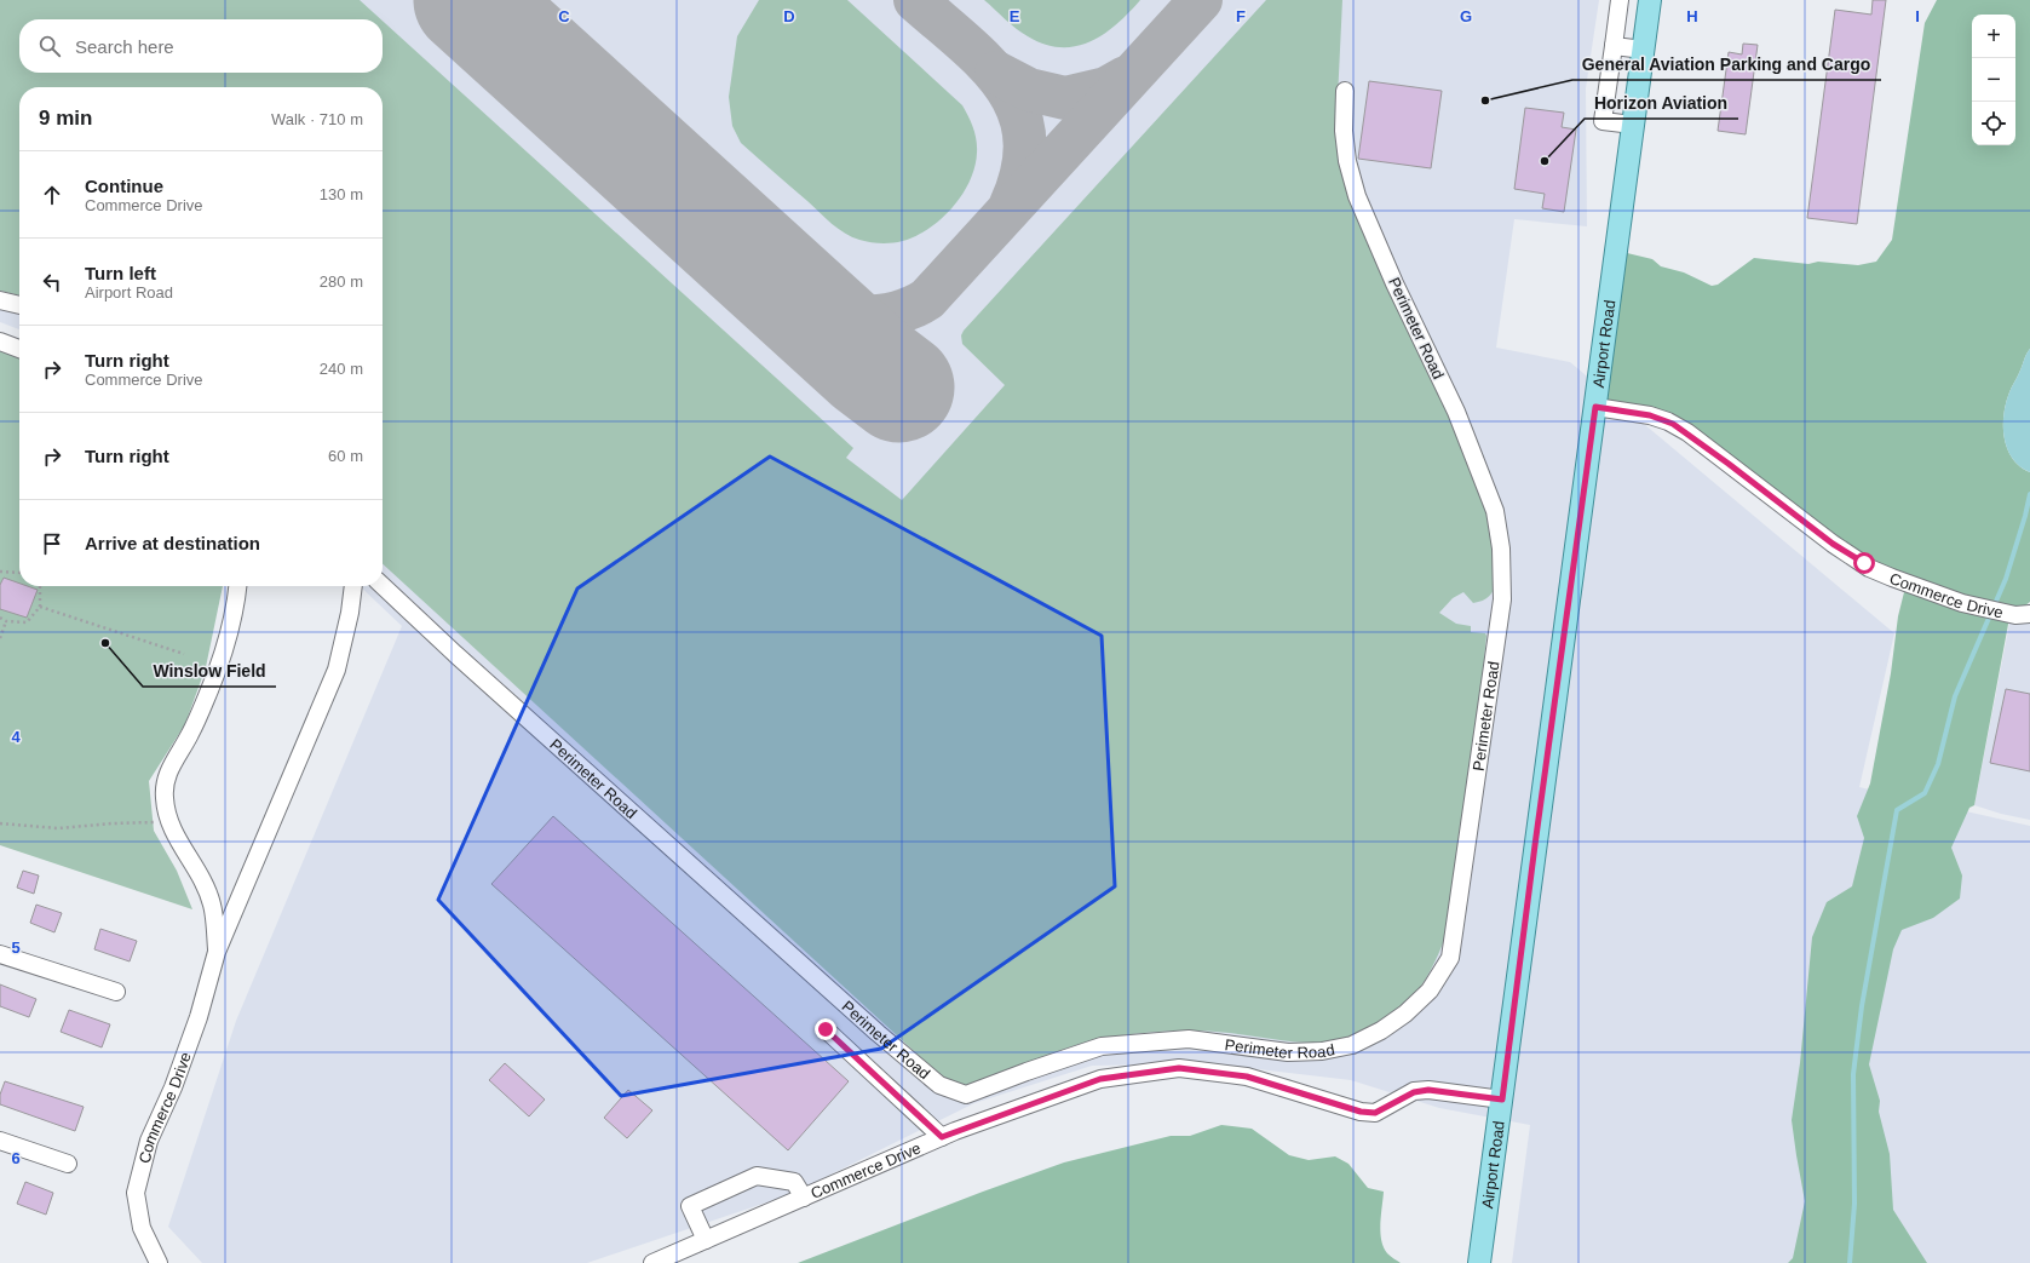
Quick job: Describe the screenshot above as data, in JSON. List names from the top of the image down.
{
  "streets": {
    "main road": ["Airport Road"],
    "street": ["Perimeter Road", "Commerce Drive"]
  },
  "crossings": [
    ["Airport Road", "Commerce Drive"]
  ],
  "places": ["General Aviation Parking and Cargo", "Horizon Aviation", "Winslow Field"],
  "page": {
    "map_buttons": ["+", "−"],
    "search": "Search here",
    "heading": ["9 min", "Walk · 710 m"],
    "list": [
      ["Continue", "Commerce Drive", "130 m"],
      ["Turn left", "Airport Road", "280 m"],
      ["Turn right", "Commerce Drive", "240 m"],
      ["Turn right", "60 m"],
      "Arrive at destination"
    ]
  },
  "grid": {
    "columns": [
      "C",
      "D",
      "E",
      "F",
      "G",
      "H",
      "I"
    ],
    "rows": ["4", "5", "6"]
  }
}
